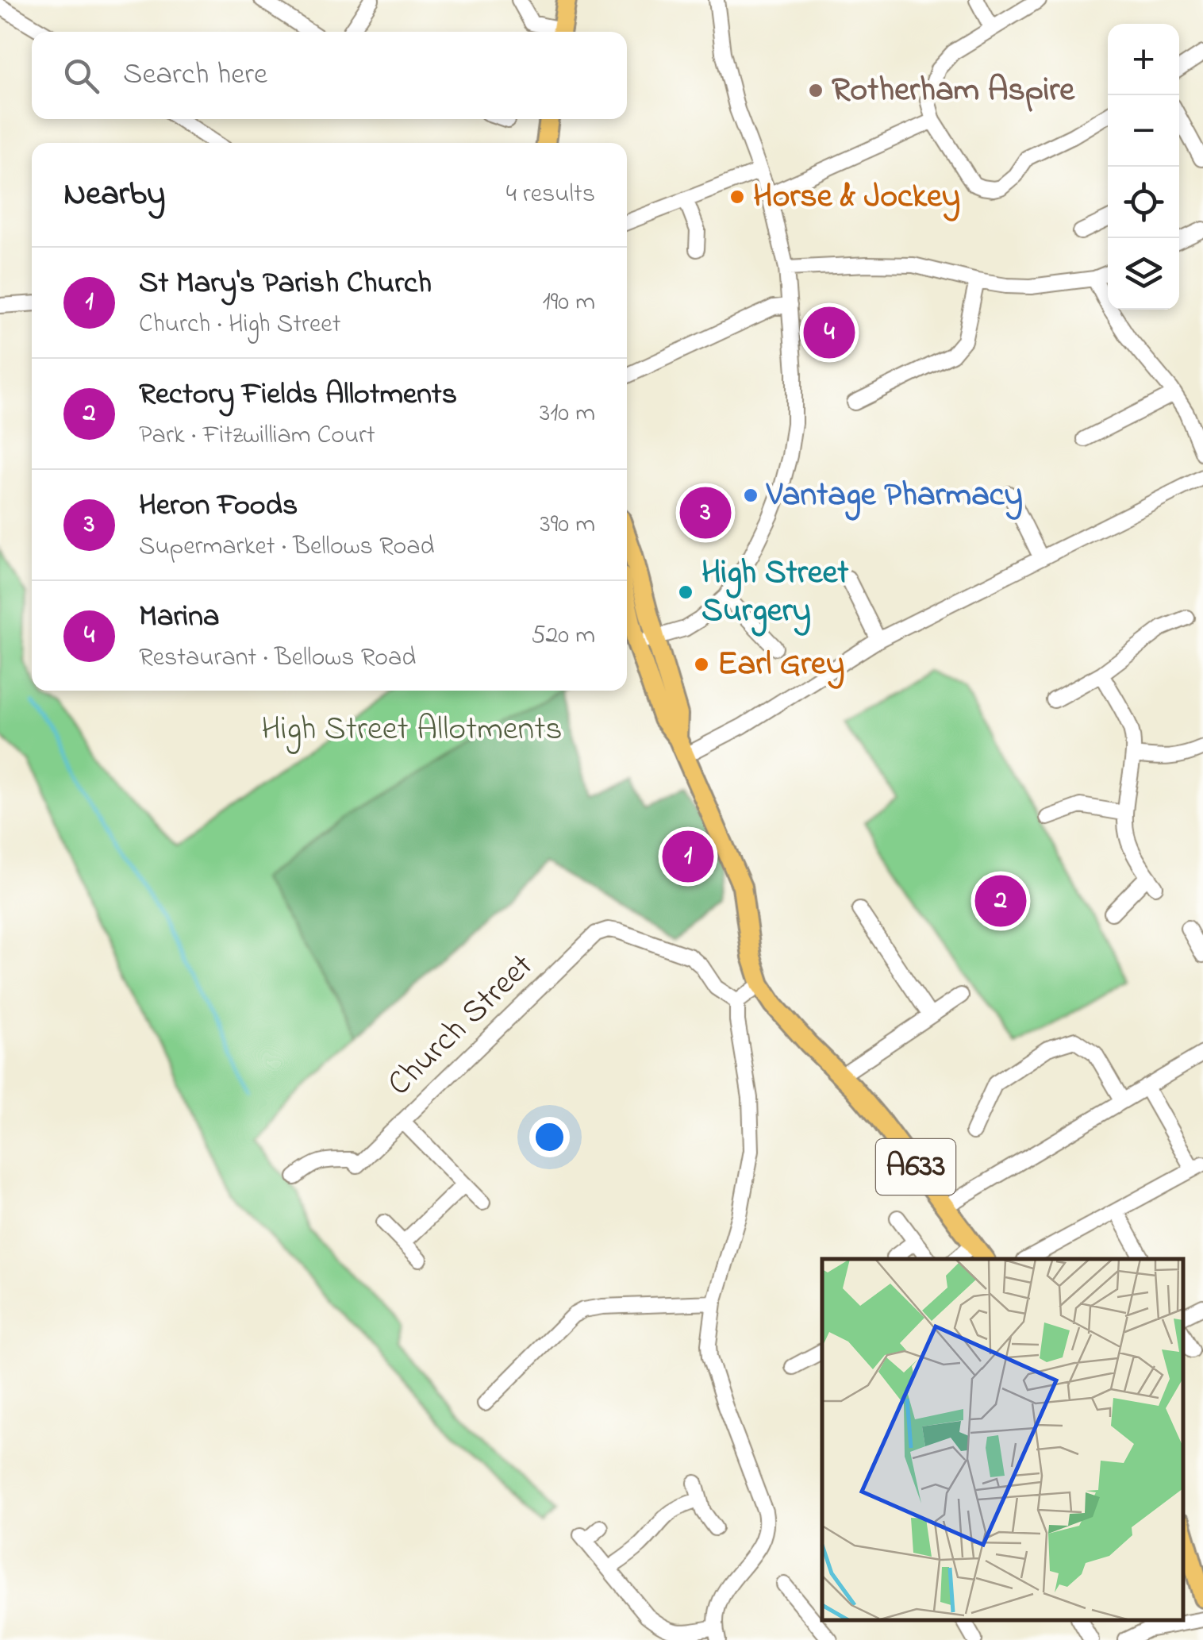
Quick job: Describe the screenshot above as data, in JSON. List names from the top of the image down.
{
  "streets": {
    "main road": ["A633"],
    "street": ["Church Street"]
  },
  "parks": ["High Street Allotments"],
  "places": [
    "Rotherham Aspire",
    "Horse & Jockey",
    "Vantage Pharmacy",
    "High Street Surgery",
    "Earl Grey"
  ],
  "page": {
    "map_buttons": ["+", "−"],
    "search": "Search here",
    "heading": ["Nearby", "4 results"],
    "list": [
      {
        "mark": "1",
        "name": "St Mary's Parish Church",
        "note": "Church · High Street",
        "value": "190 m"
      },
      {
        "mark": "2",
        "name": "Rectory Fields Allotments",
        "note": "Park · Fitzwilliam Court",
        "value": "310 m"
      },
      {
        "mark": "3",
        "name": "Heron Foods",
        "note": "Supermarket · Bellows Road",
        "value": "390 m"
      },
      {
        "mark": "4",
        "name": "Marina",
        "note": "Restaurant · Bellows Road",
        "value": "520 m"
      }
    ],
    "pins": [
      "4",
      "3",
      "1",
      "2"
    ]
  }
}
